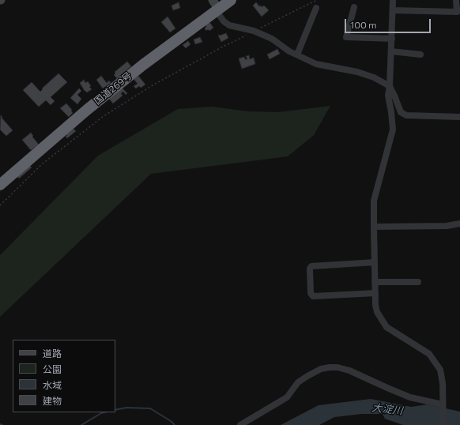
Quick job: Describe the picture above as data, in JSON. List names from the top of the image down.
{
  "streets": {
    "highway": ["国道269号"]
  },
  "water": ["大淀川"],
  "legend": [
    "道路",
    "公園",
    "水域",
    "建物"
  ],
  "scale_bar": "100 m"
}
